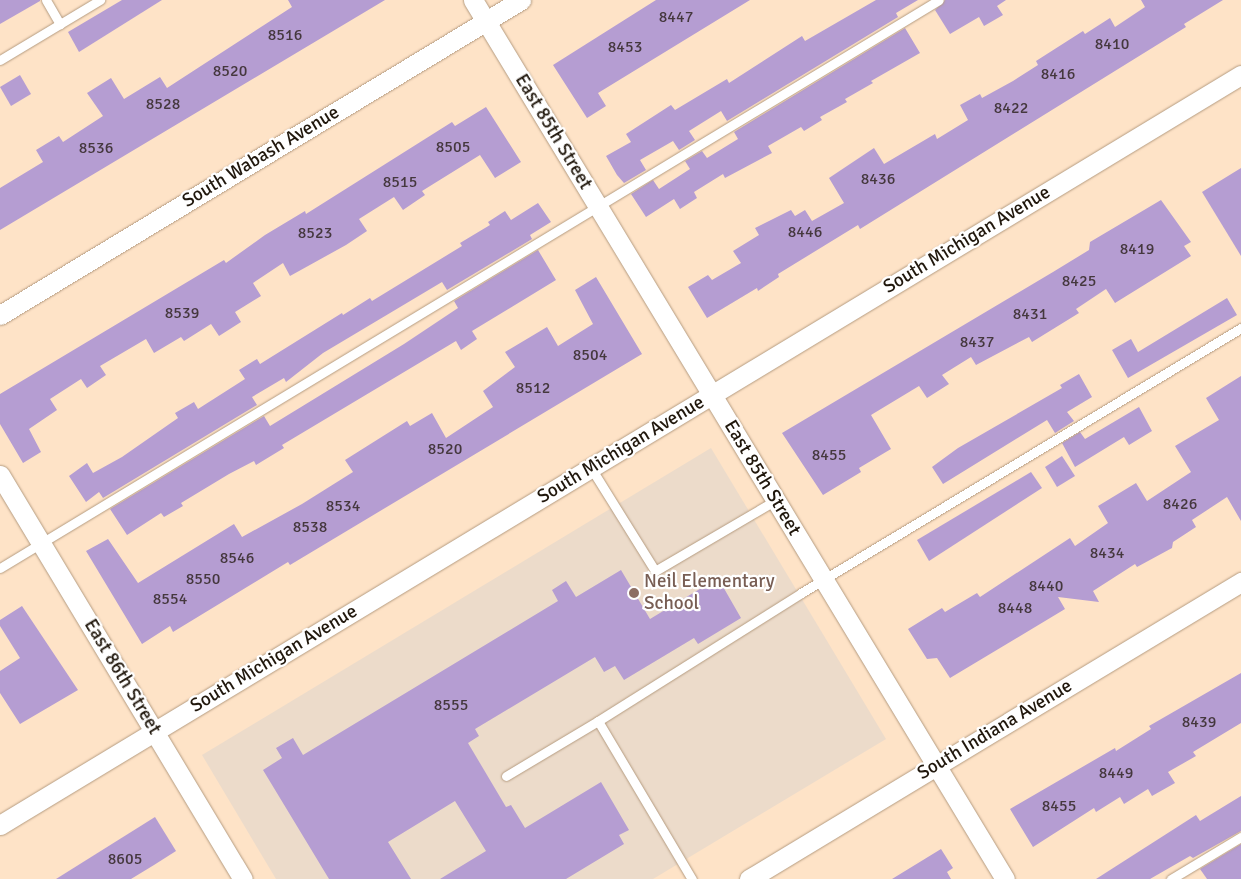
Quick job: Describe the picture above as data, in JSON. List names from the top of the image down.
{
  "streets": {
    "street": [
      "East 85th Street",
      "South Wabash Avenue",
      "South Michigan Avenue",
      "East 86th Street",
      "South Indiana Avenue"
    ]
  },
  "crossings": [
    ["East 85th Street", "South Wabash Avenue"],
    ["East 85th Street", "South Michigan Avenue"],
    ["East 85th Street", "South Indiana Avenue"],
    ["South Michigan Avenue", "East 86th Street"]
  ],
  "places": ["Neil Elementary School"],
  "house_numbers": [
    "8447",
    "8516",
    "8410",
    "8453",
    "8520",
    "8416",
    "8528",
    "8422",
    "8505",
    "8536",
    "8436",
    "8515",
    "8446",
    "8523",
    "8419",
    "8425",
    "8539",
    "8431",
    "8437",
    "8504",
    "8512",
    "8520",
    "8455",
    "8426",
    "8534",
    "8538",
    "8434",
    "8546",
    "8550",
    "8440",
    "8554",
    "8448",
    "8555",
    "8439",
    "8449",
    "8455",
    "8605"
  ]
}
